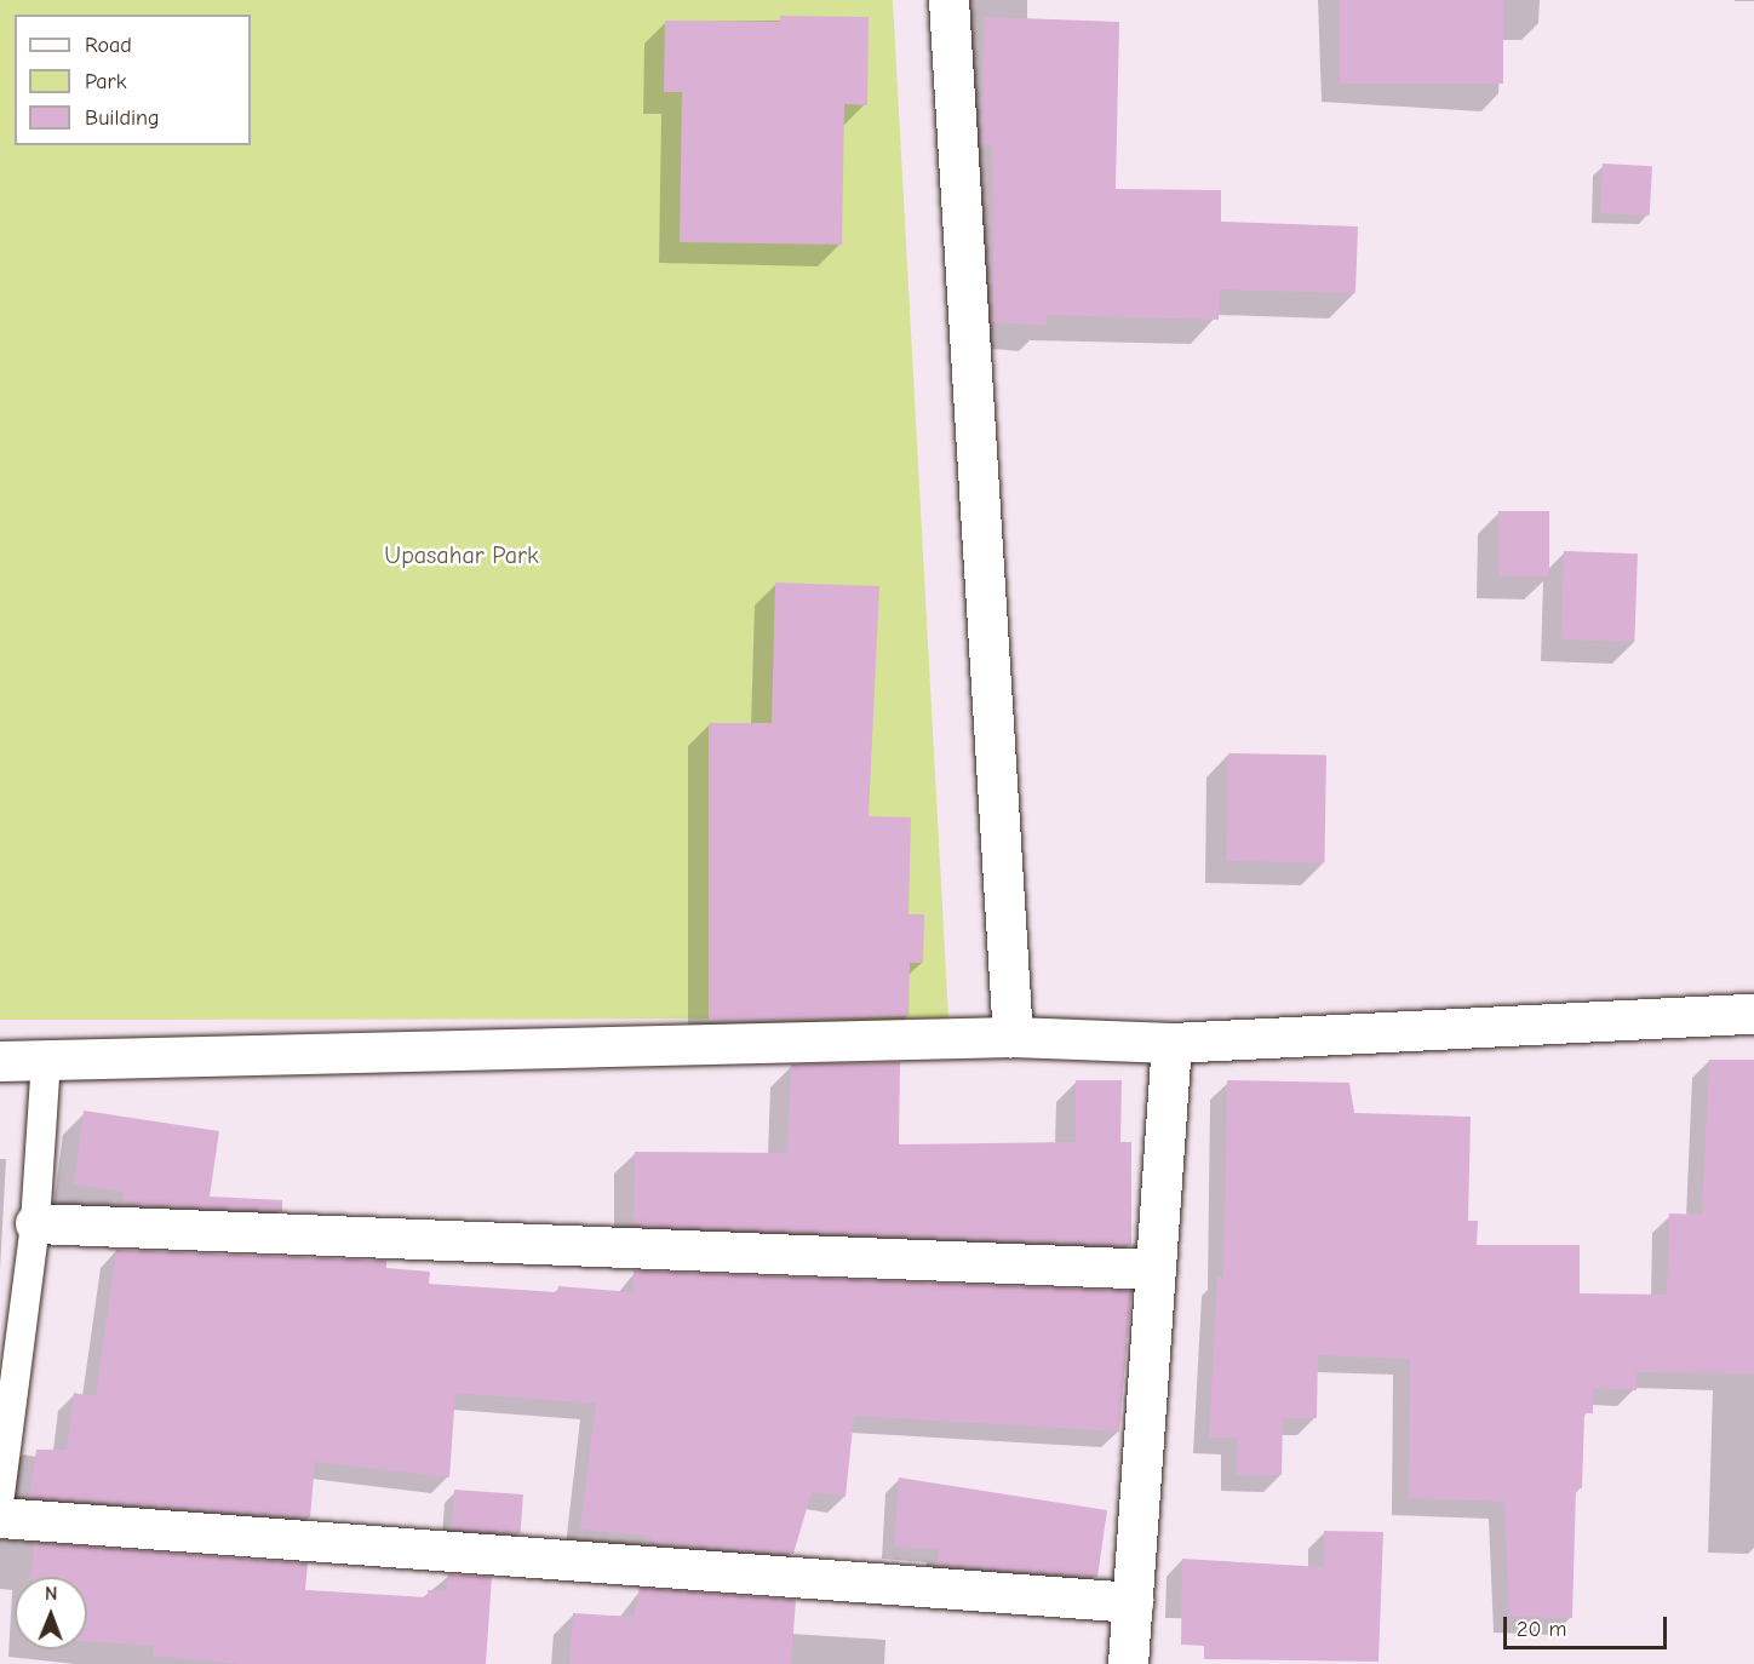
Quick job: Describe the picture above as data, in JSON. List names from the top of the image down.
{
  "parks": ["Upasahar Park"],
  "legend": ["Road", "Park", "Building"],
  "scale_bar": "20 m",
  "north": "top"
}
